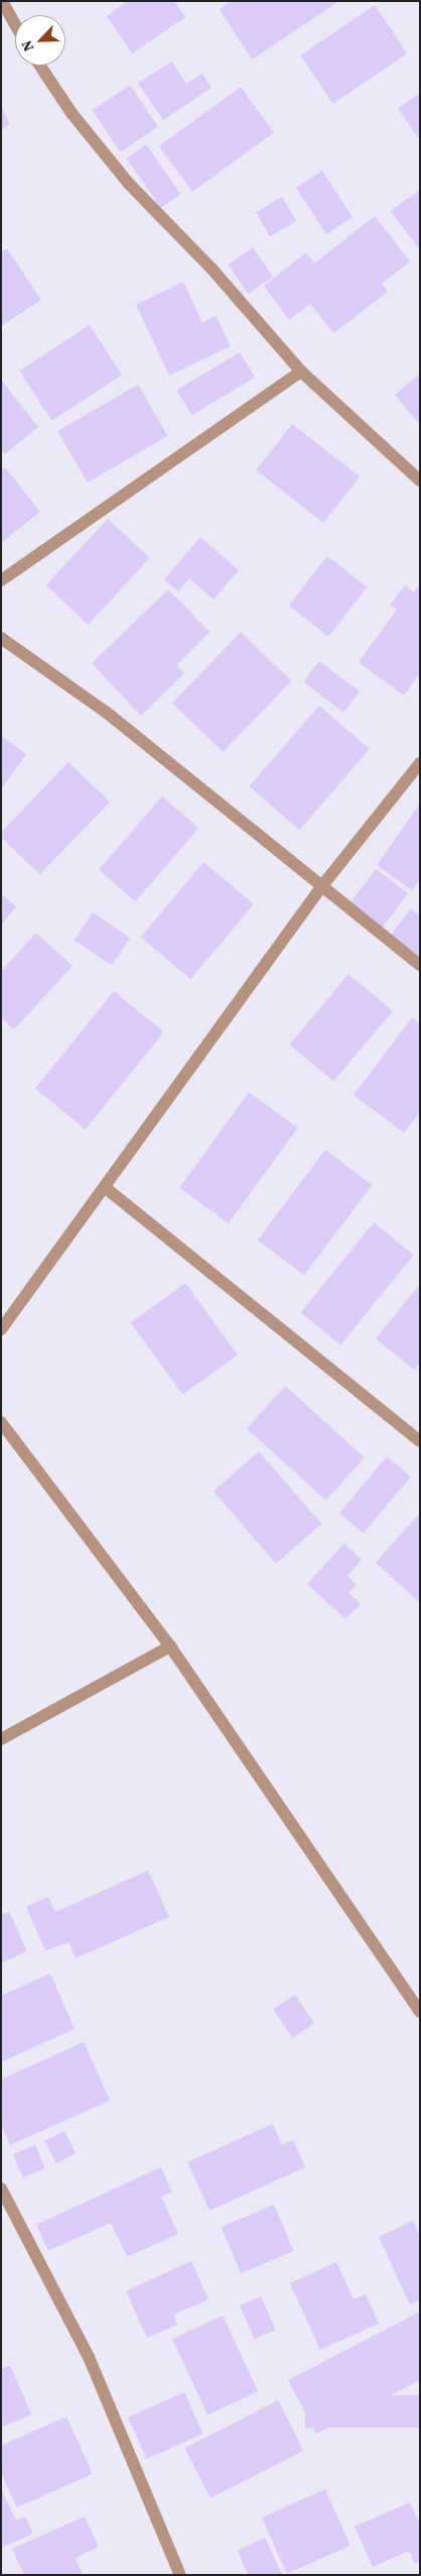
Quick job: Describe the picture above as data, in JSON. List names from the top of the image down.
{
  "north": "bottom left"
}
